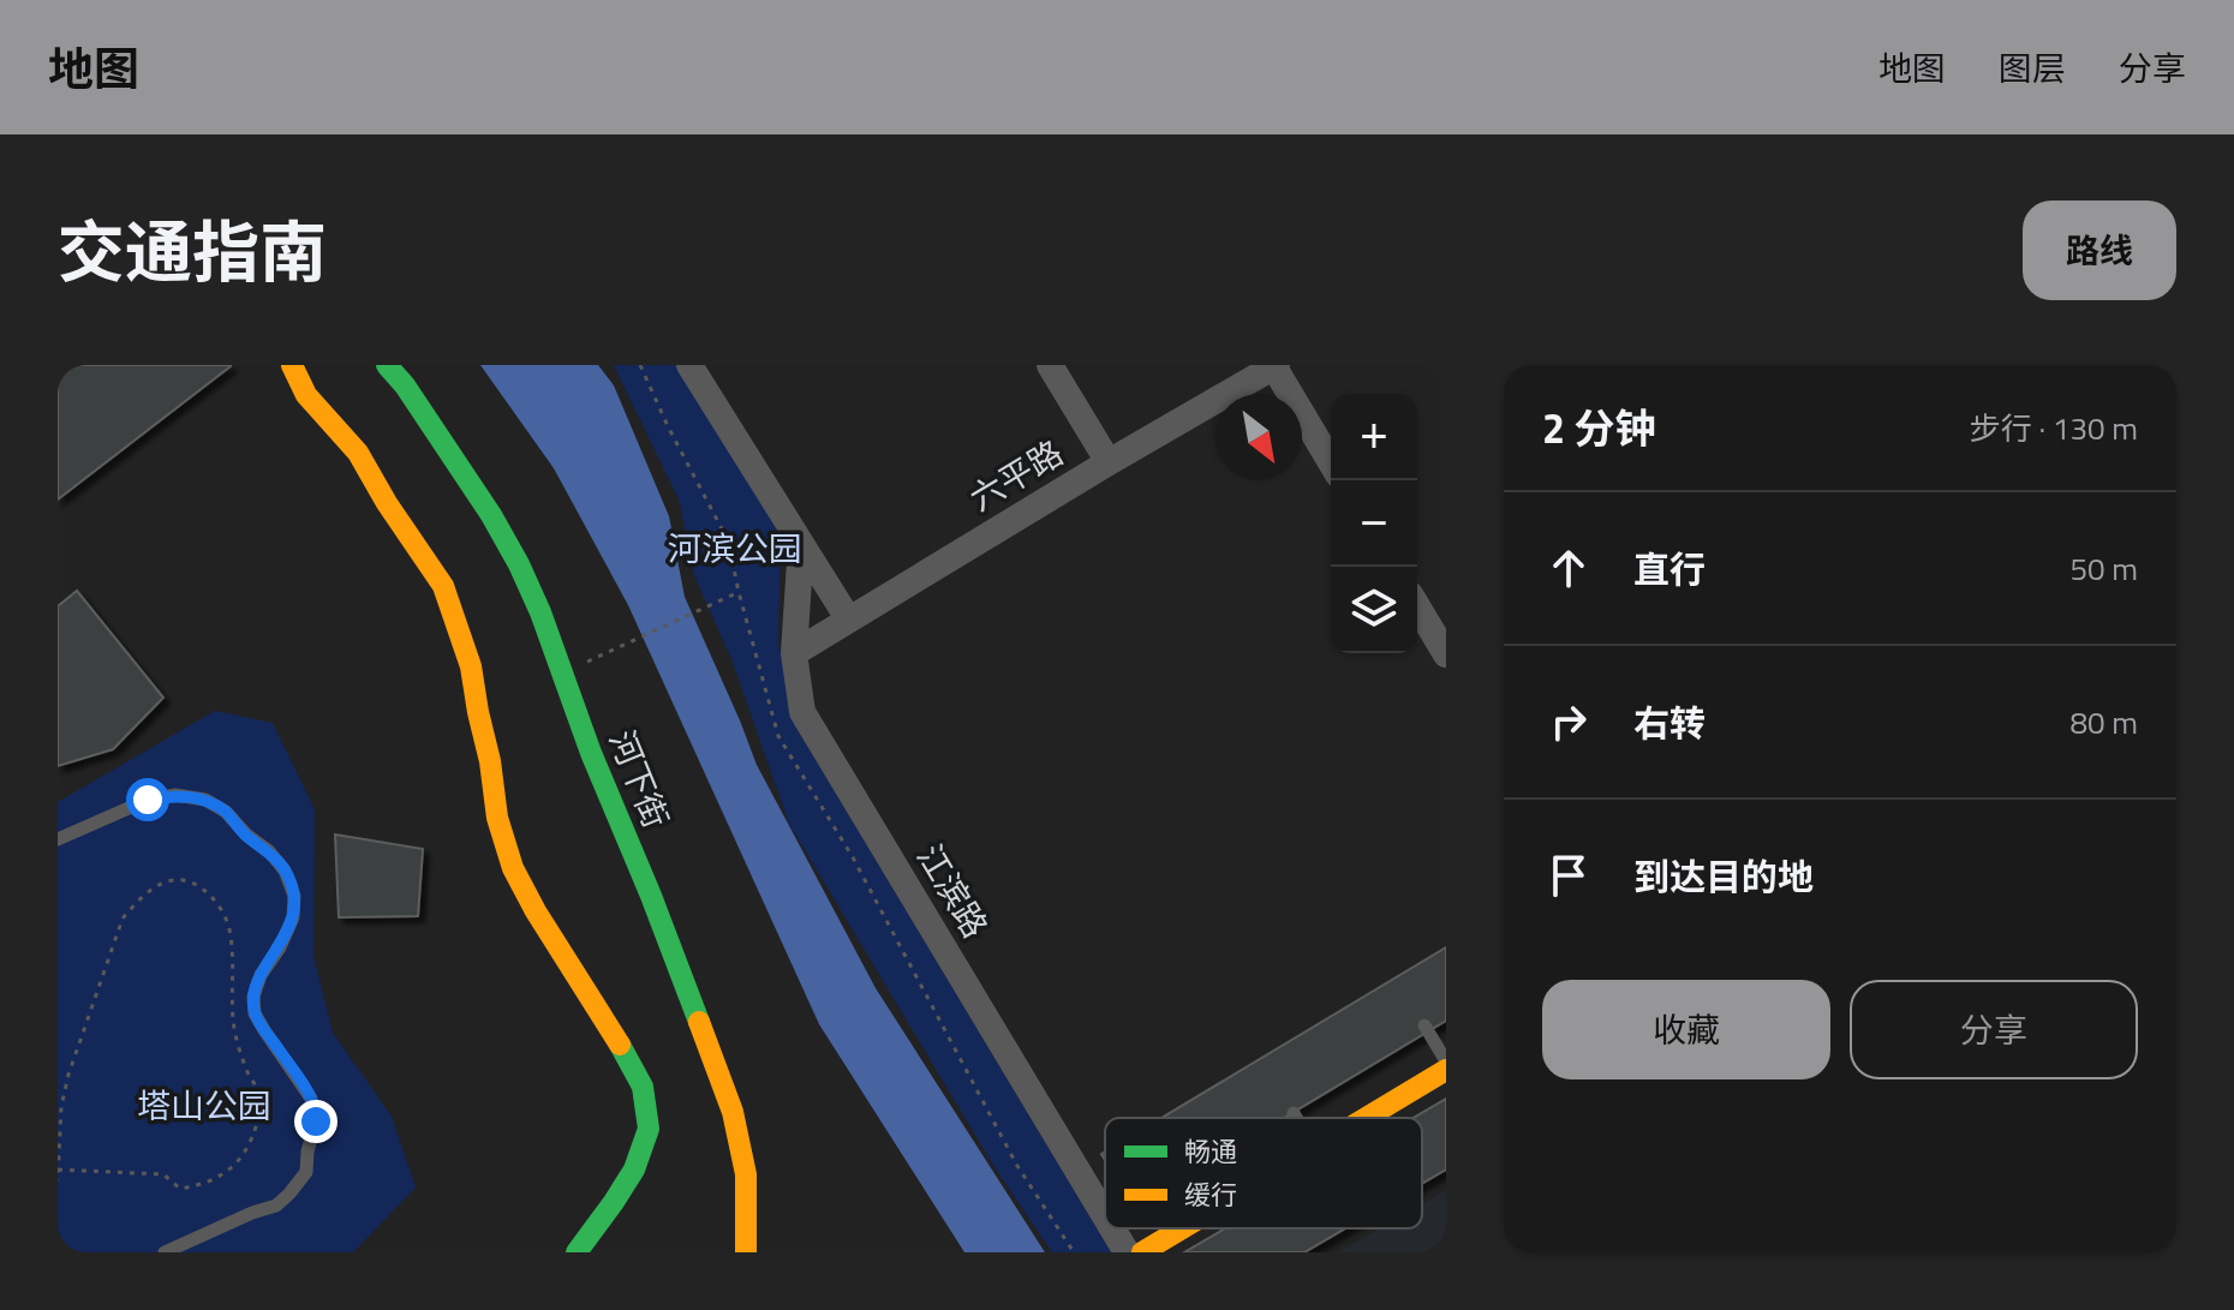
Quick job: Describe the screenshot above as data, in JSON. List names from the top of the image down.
{
  "streets": {
    "street": ["六平路", "河下街", "江滨路"]
  },
  "crossings": [
    ["六平路", "江滨路"]
  ],
  "parks": ["河滨公园", "塔山公园"],
  "legend": ["畅通", "缓行"],
  "north": "bottom right",
  "page": {
    "header": "地图",
    "nav": ["地图", "图层", "分享"],
    "title": "交通指南",
    "buttons": [
      "路线",
      ["收藏", "分享"]
    ],
    "heading": ["2 分钟", "步行 · 130 m"],
    "map_buttons": ["+", "−"],
    "list": [
      ["直行", "50 m"],
      ["右转", "80 m"],
      "到达目的地"
    ]
  }
}
